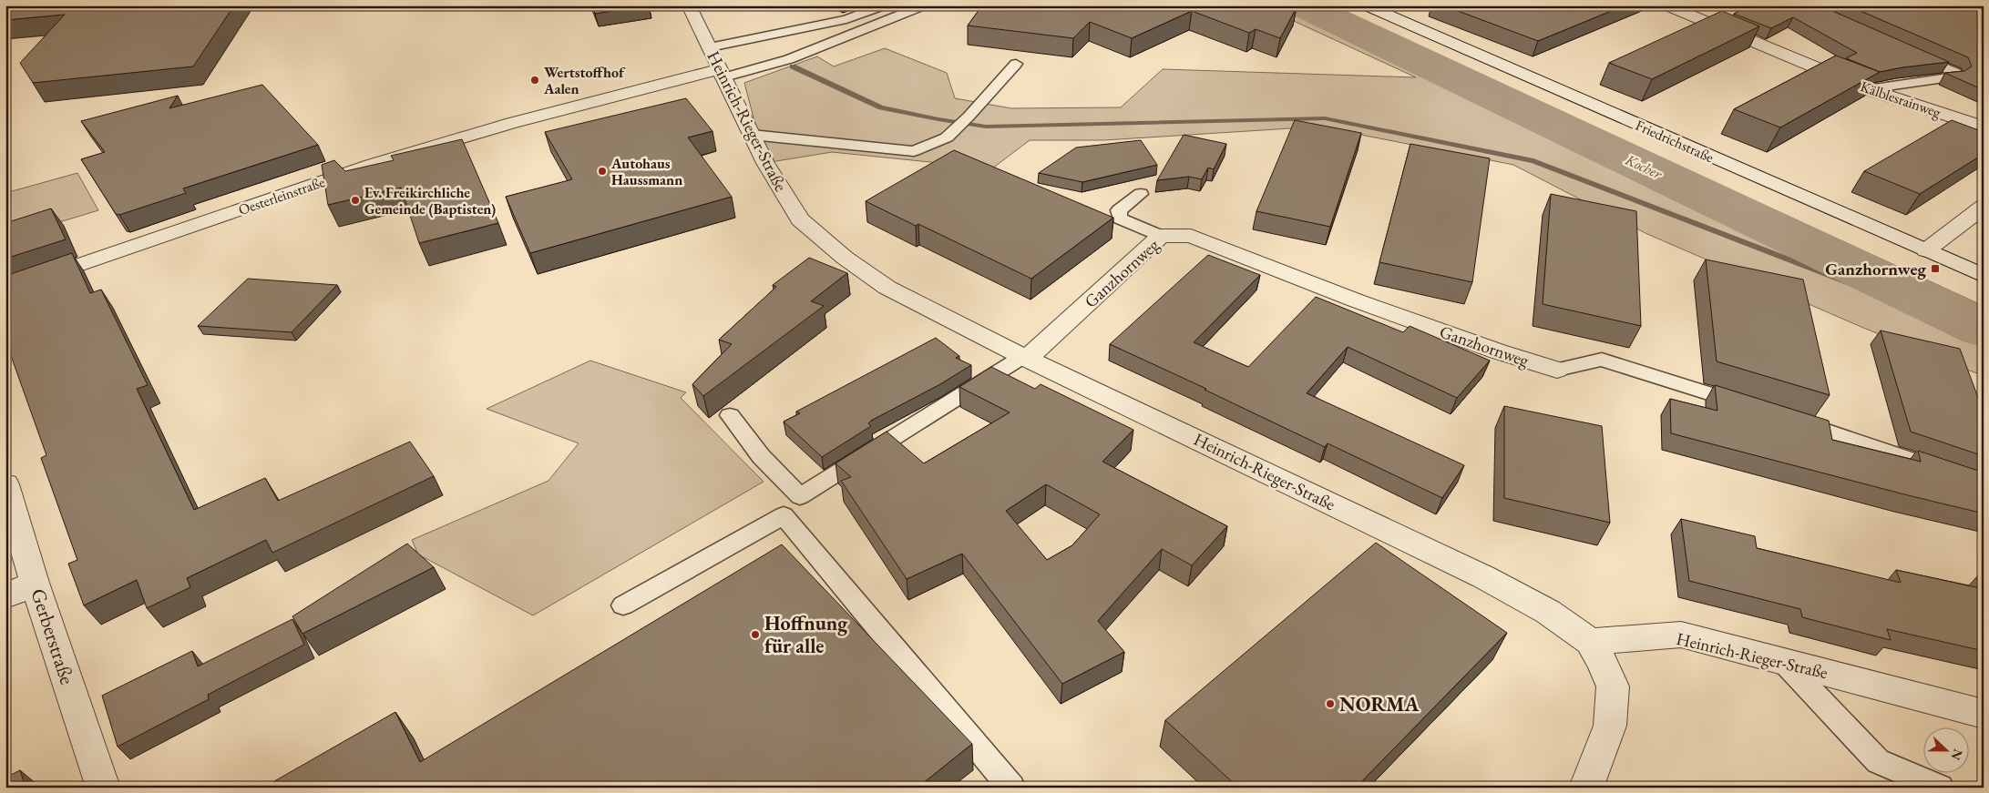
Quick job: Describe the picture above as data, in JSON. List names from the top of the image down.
{
  "streets": {
    "street": [
      "Kälblesrainweg",
      "Heinrich-Rieger-Straße",
      "Friedrichstraße",
      "Oesterleinstraße",
      "Ganzhornweg",
      "Gerberstraße"
    ]
  },
  "crossings": [
    ["Heinrich-Rieger-Straße", "Oesterleinstraße"],
    ["Heinrich-Rieger-Straße", "Ganzhornweg"]
  ],
  "water": ["Kocher"],
  "places": {
    "other": [
      "Wertstoffhof Aalen",
      "Autohaus Haussmann",
      "Ev. Freikirchliche Gemeinde (Baptisten)",
      "Hoffnung für alle",
      "NORMA"
    ],
    "transit": ["Ganzhornweg"]
  },
  "north": "right"
}
